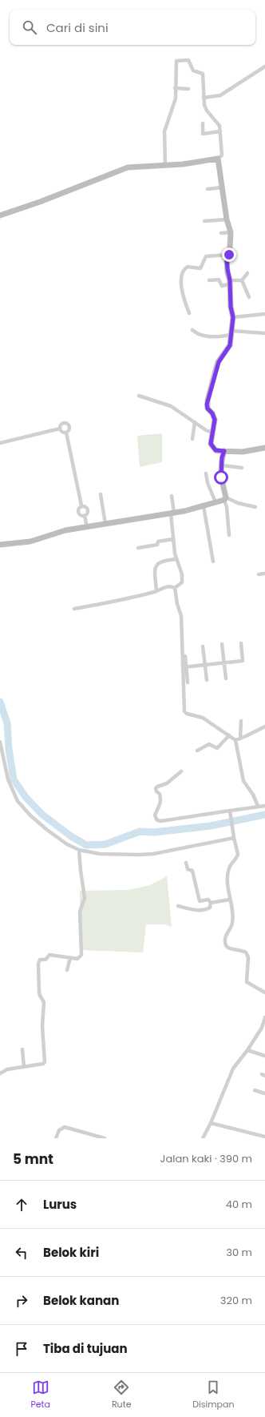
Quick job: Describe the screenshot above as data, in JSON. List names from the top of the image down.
{
  "page": {
    "search": "Cari di sini",
    "heading": ["5 mnt", "Jalan kaki · 390 m"],
    "list": [
      ["Lurus", "40 m"],
      ["Belok kiri", "30 m"],
      ["Belok kanan", "320 m"],
      "Tiba di tujuan"
    ],
    "nav": ["Peta", "Rute", "Disimpan"]
  }
}
